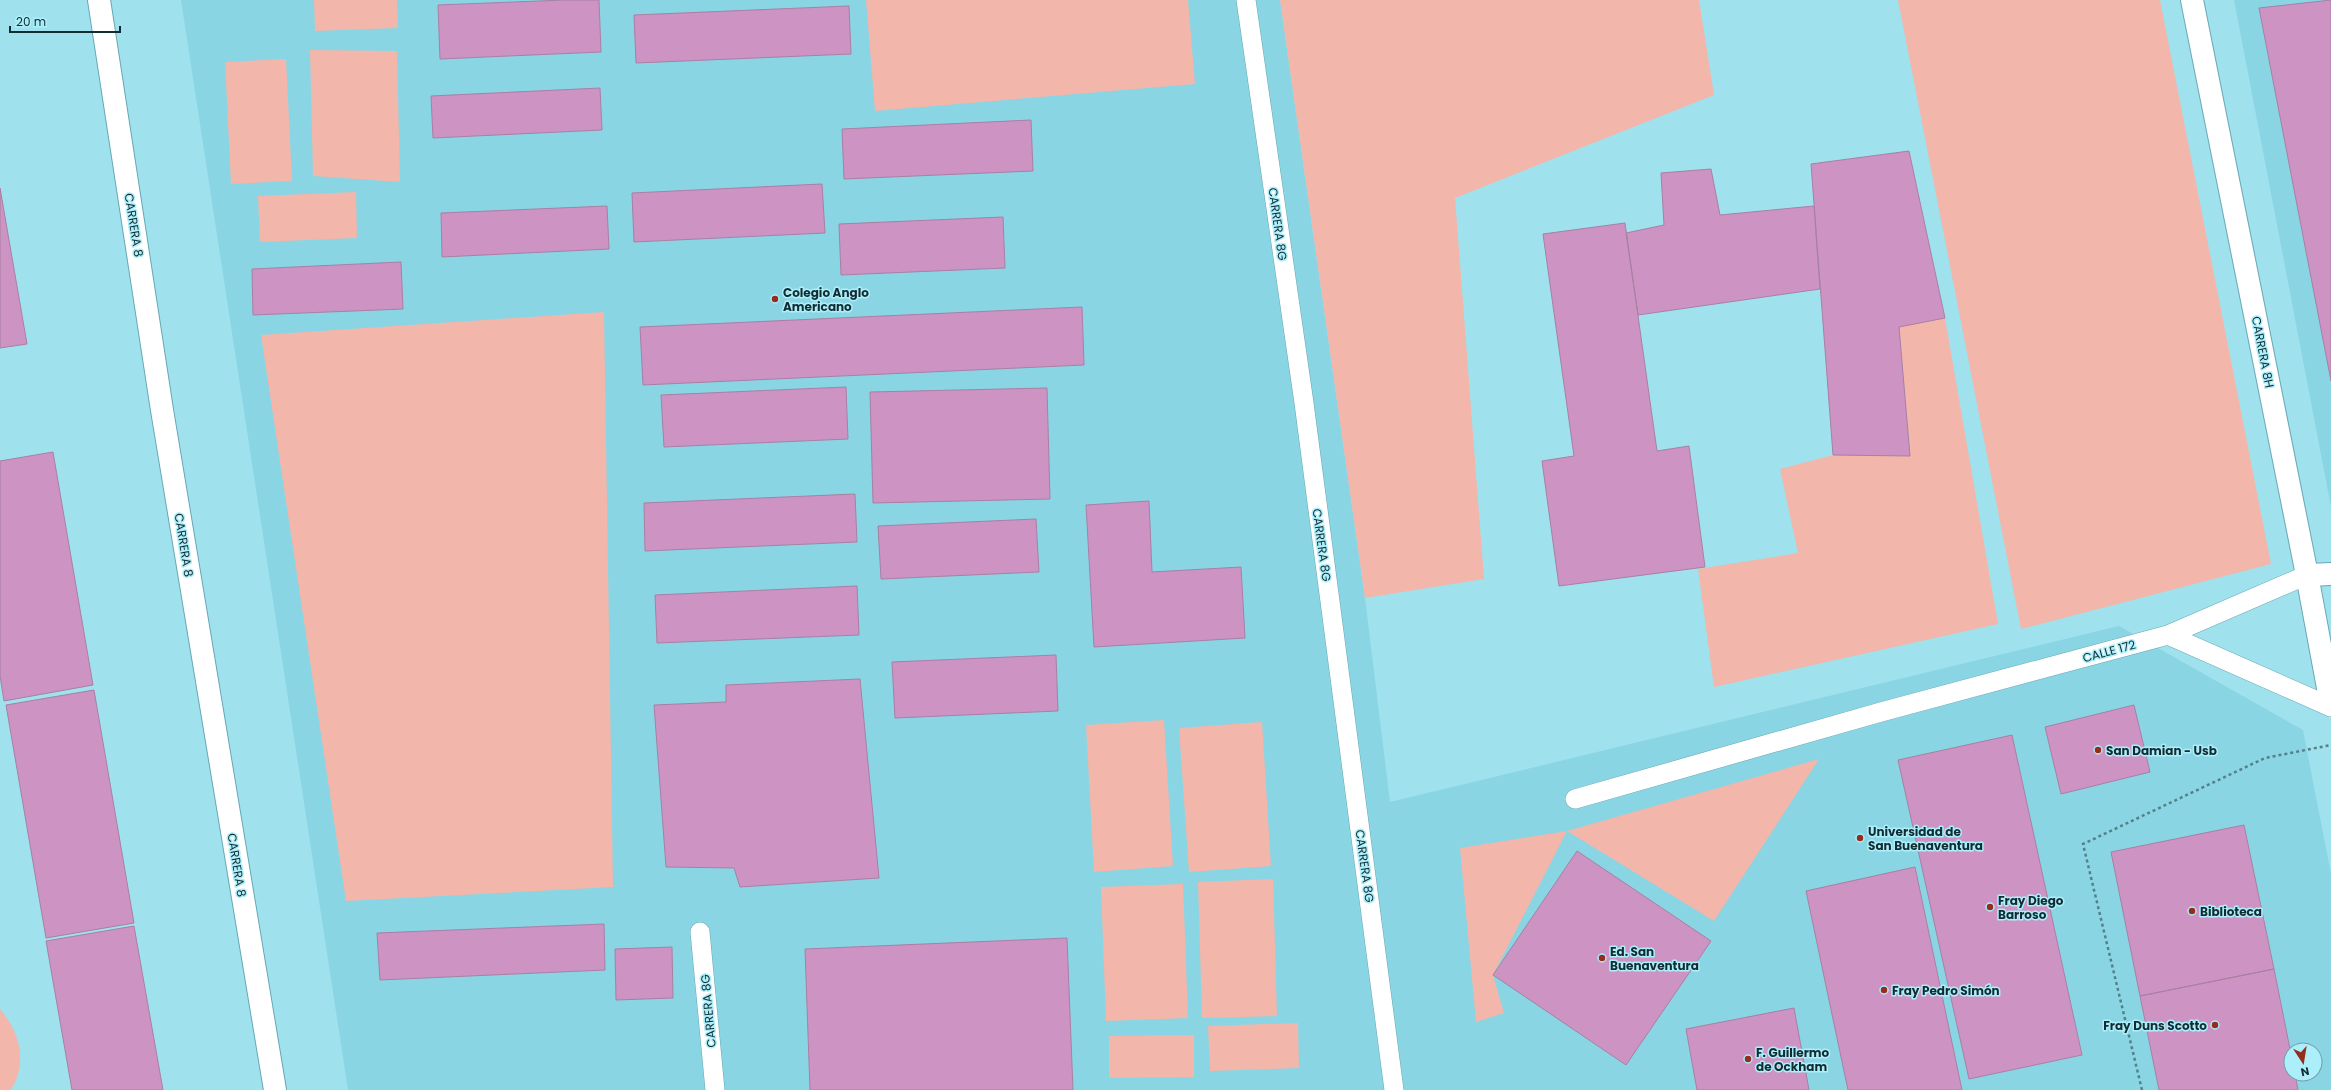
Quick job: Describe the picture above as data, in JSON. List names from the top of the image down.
{
  "streets": {
    "street": ["CARRERA 8", "CARRERA 8H", "CALLE 172"],
    "lane": ["CARRERA 8G"]
  },
  "crossings": [
    ["CARRERA 8H", "CALLE 172"]
  ],
  "places": [
    "Colegio Anglo Americano",
    "San Damian - Usb",
    "Universidad de San Buenaventura",
    "Fray Diego Barroso",
    "Biblioteca",
    "Ed. San Buenaventura",
    "Fray Pedro Simón",
    "Fray Duns Scotto",
    "F. Guillermo de Ockham"
  ],
  "scale_bar": "20 m",
  "north": "bottom"
}
